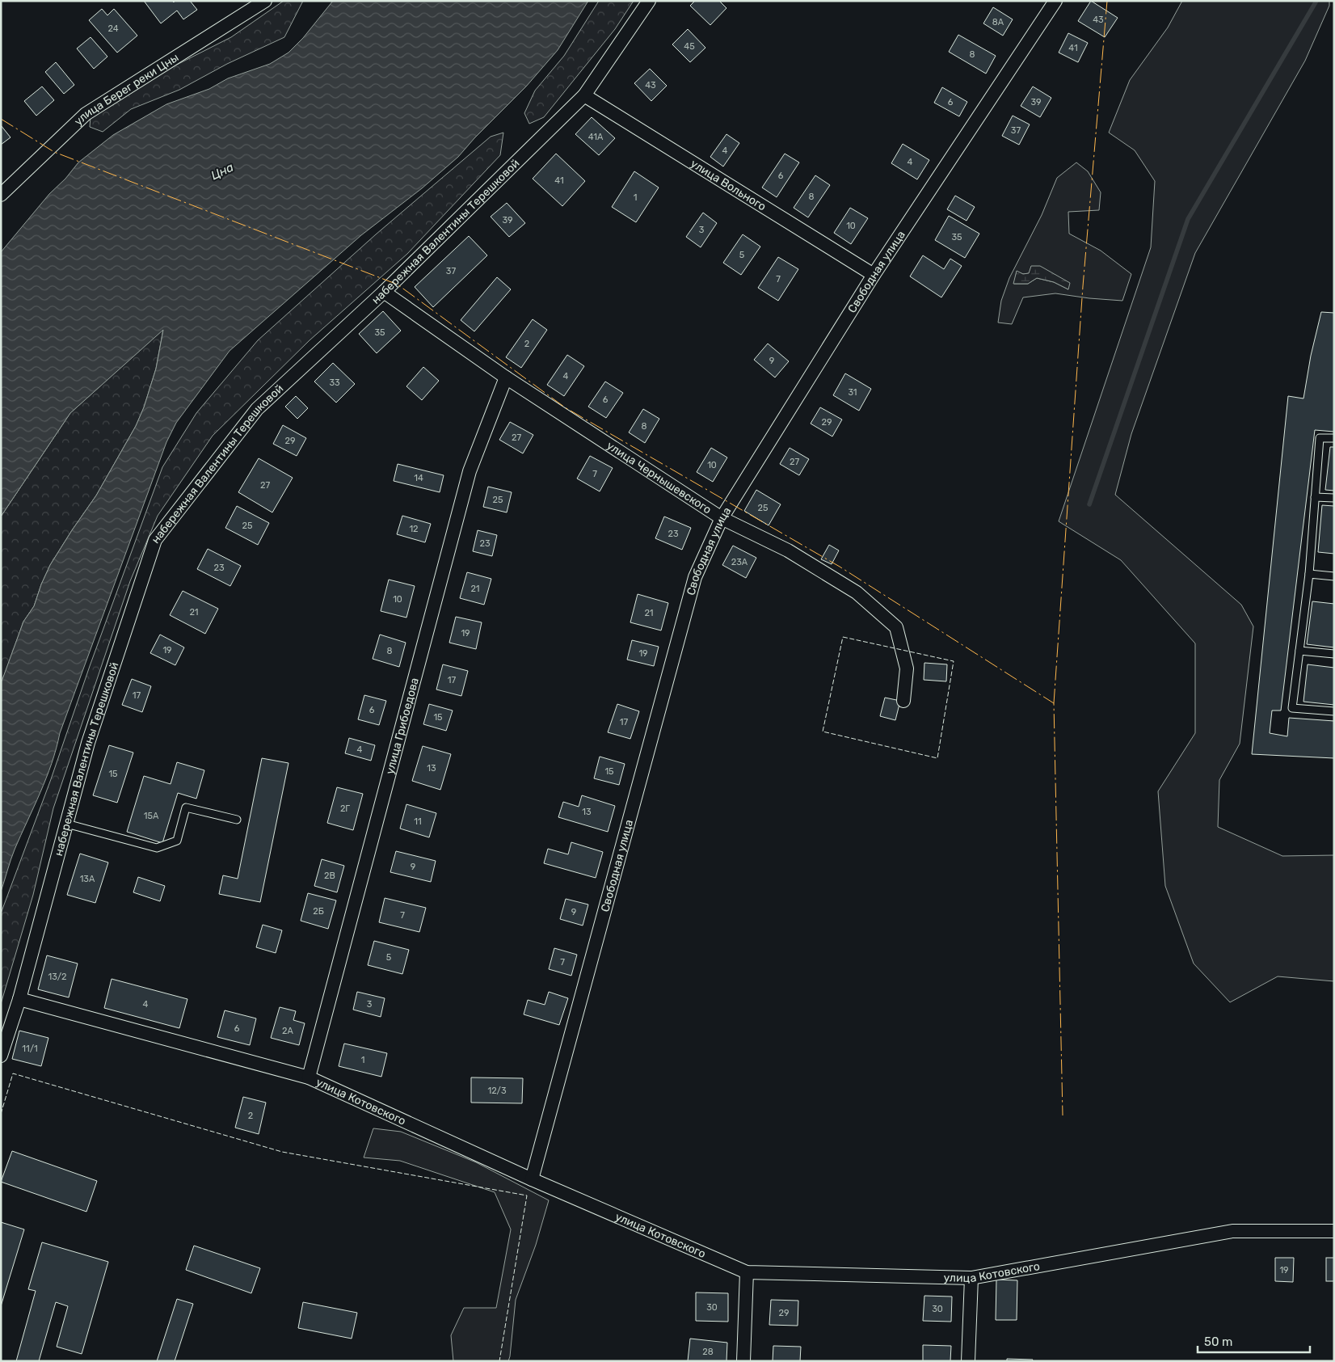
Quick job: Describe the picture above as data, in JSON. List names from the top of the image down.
{
  "streets": {
    "street": [
      "улица Берег реки Цны",
      "улица Вольного",
      "набережная Валентины Терешковой",
      "Свободная улица",
      "улица Чернышевского",
      "улица Грибоедова",
      "улица Котовского"
    ]
  },
  "crossings": [
    ["улица Вольного", "набережная Валентины Терешковой"],
    ["улица Вольного", "Свободная улица"],
    ["набережная Валентины Терешковой", "улица Чернышевского"],
    ["набережная Валентины Терешковой", "улица Котовского"],
    ["Свободная улица", "улица Чернышевского"],
    ["Свободная улица", "улица Котовского"],
    ["улица Чернышевского", "улица Грибоедова"],
    ["улица Грибоедова", "улица Котовского"]
  ],
  "water": ["Цна"],
  "house_numbers": [
    "43",
    "8А",
    "24",
    "45",
    "41",
    "8",
    "43",
    "6",
    "39",
    "37",
    "41А",
    "4",
    "4",
    "6",
    "41",
    "8",
    "1",
    "39",
    "10",
    "3",
    "35",
    "5",
    "37",
    "7",
    "35",
    "2",
    "9",
    "4",
    "33",
    "31",
    "6",
    "29",
    "8",
    "27",
    "29",
    "27",
    "10",
    "7",
    "14",
    "27",
    "25",
    "25",
    "25",
    "12",
    "23",
    "23",
    "23А",
    "23",
    "21",
    "10",
    "21",
    "21",
    "19",
    "19",
    "8",
    "19",
    "17",
    "17",
    "6",
    "15",
    "17",
    "4",
    "13",
    "15",
    "15",
    "2Г",
    "13",
    "15А",
    "11",
    "9",
    "2В",
    "13А",
    "2Б",
    "9",
    "7",
    "5",
    "7",
    "13/2",
    "4",
    "3",
    "6",
    "2А",
    "11/1",
    "1",
    "12/3",
    "2",
    "19",
    "30",
    "30",
    "29",
    "28"
  ],
  "scale_bar": "50 m"
}
